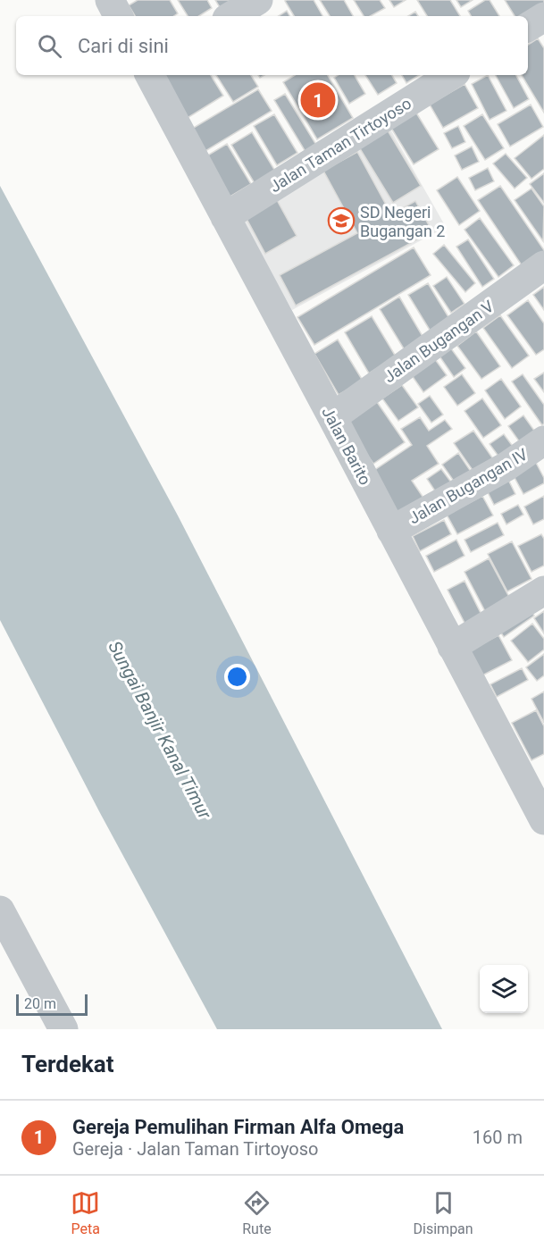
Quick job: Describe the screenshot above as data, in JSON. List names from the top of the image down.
{
  "streets": {
    "street": [
      "Jalan Taman Tirtoyoso",
      "Jalan Bugangan V",
      "Jalan Barito",
      "Jalan Bugangan IV"
    ]
  },
  "crossings": [
    ["Jalan Taman Tirtoyoso", "Jalan Barito"],
    ["Jalan Bugangan V", "Jalan Barito"],
    ["Jalan Barito", "Jalan Bugangan IV"]
  ],
  "water": ["Sungai Banjir Kanal Timur"],
  "places": {
    "school or university": ["SD Negeri Bugangan 2"]
  },
  "scale_bar": "20 m",
  "page": {
    "search": "Cari di sini",
    "pins": "1",
    "scale": "20 m",
    "heading": "Terdekat",
    "list": [
      {
        "mark": "1",
        "name": "Gereja Pemulihan Firman Alfa Omega",
        "note": "Gereja · Jalan Taman Tirtoyoso",
        "value": "160 m"
      }
    ],
    "nav": ["Peta", "Rute", "Disimpan"]
  }
}
